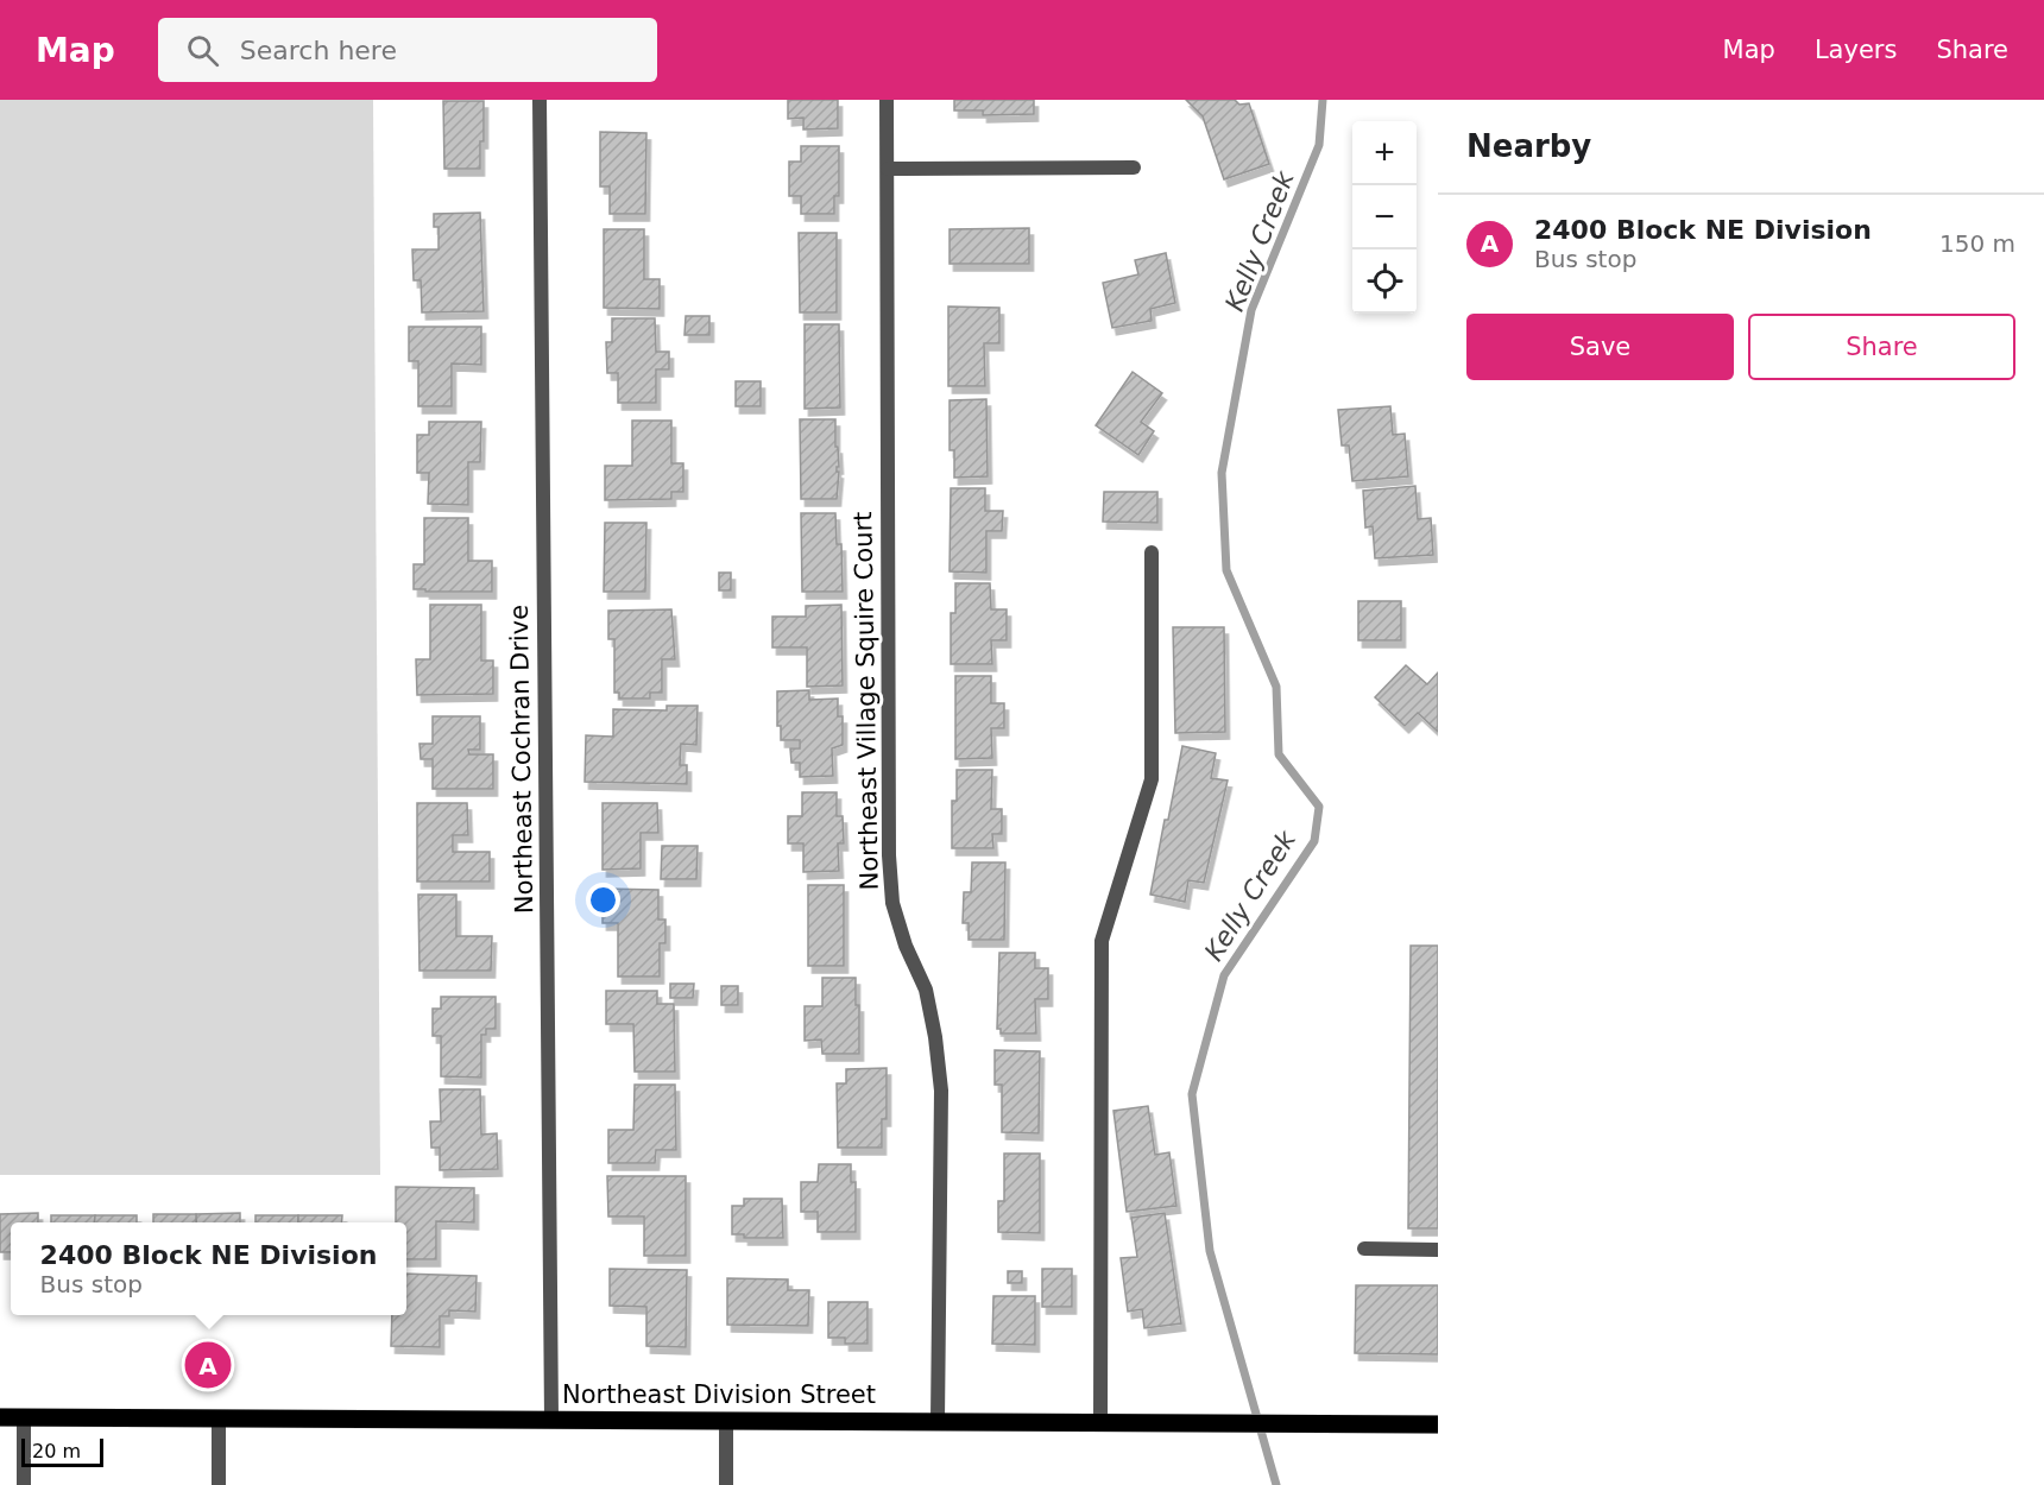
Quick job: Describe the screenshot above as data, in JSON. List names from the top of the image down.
{
  "streets": {
    "main road": ["Northeast Division Street"],
    "street": ["Northeast Village Squire Court", "Northeast Cochran Drive"]
  },
  "crossings": [
    ["Northeast Village Squire Court", "Northeast Division Street"],
    ["Northeast Cochran Drive", "Northeast Division Street"]
  ],
  "water": ["Kelly Creek"],
  "scale_bar": "20 m",
  "page": {
    "header": "Map",
    "search": "Search here",
    "nav": ["Map", "Layers", "Share"],
    "heading": "Nearby",
    "map_buttons": ["+", "−"],
    "list": [
      {
        "mark": "A",
        "name": "2400 Block NE Division",
        "note": "Bus stop",
        "value": "150 m"
      }
    ],
    "buttons": ["Save", "Share"],
    "popup": ["2400 Block NE Division", "Bus stop"],
    "pins": "A",
    "scale": "20 m"
  }
}
